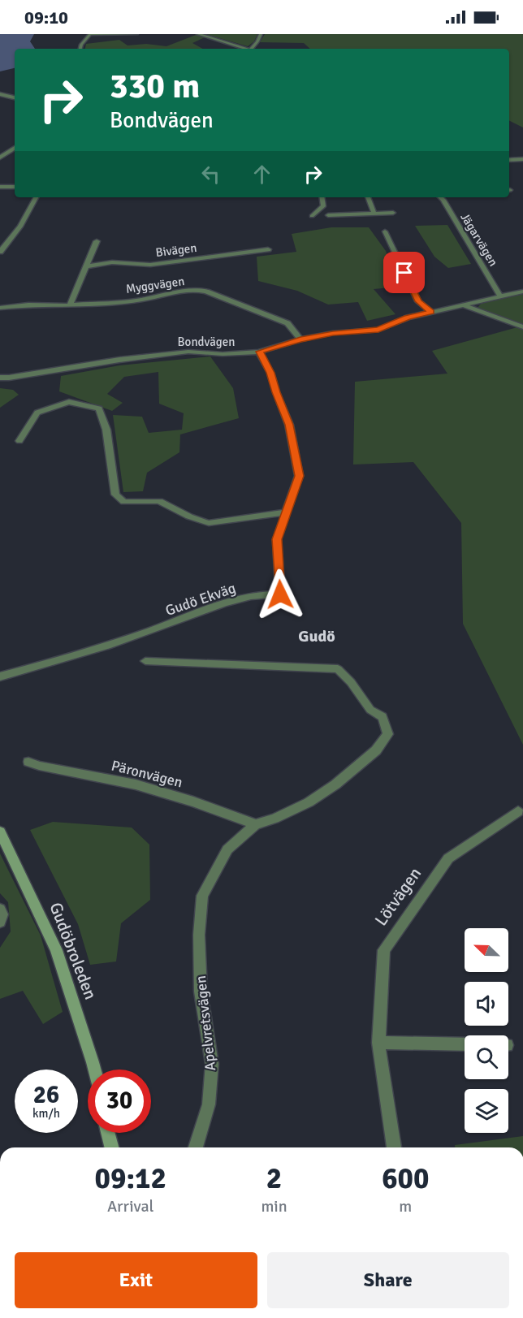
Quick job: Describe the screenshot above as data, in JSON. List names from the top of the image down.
{
  "streets": {
    "main road": ["Gudöbroleden"],
    "street": [
      "Jägarvägen",
      "Bivägen",
      "Myggvägen",
      "Bondvägen",
      "Gudö Ekväg",
      "Päronvägen",
      "Lötvägen",
      "Apelvretsvägen"
    ]
  },
  "crossings": [
    ["Jägarvägen", "Bondvägen"],
    ["Myggvägen", "Bondvägen"],
    ["Bondvägen", "Gudö Ekväg"],
    ["Päronvägen", "Apelvretsvägen"]
  ],
  "districts": ["Gudö"],
  "north": "top left",
  "page": {
    "status": "09:10",
    "turn": ["330 m", "Bondvägen"],
    "speed": "26 km/h",
    "limit": "30",
    "eta": [
      "09:12",
      "Arrival",
      "2",
      "min",
      "600",
      "m"
    ],
    "buttons": ["Exit", "Share"]
  }
}
